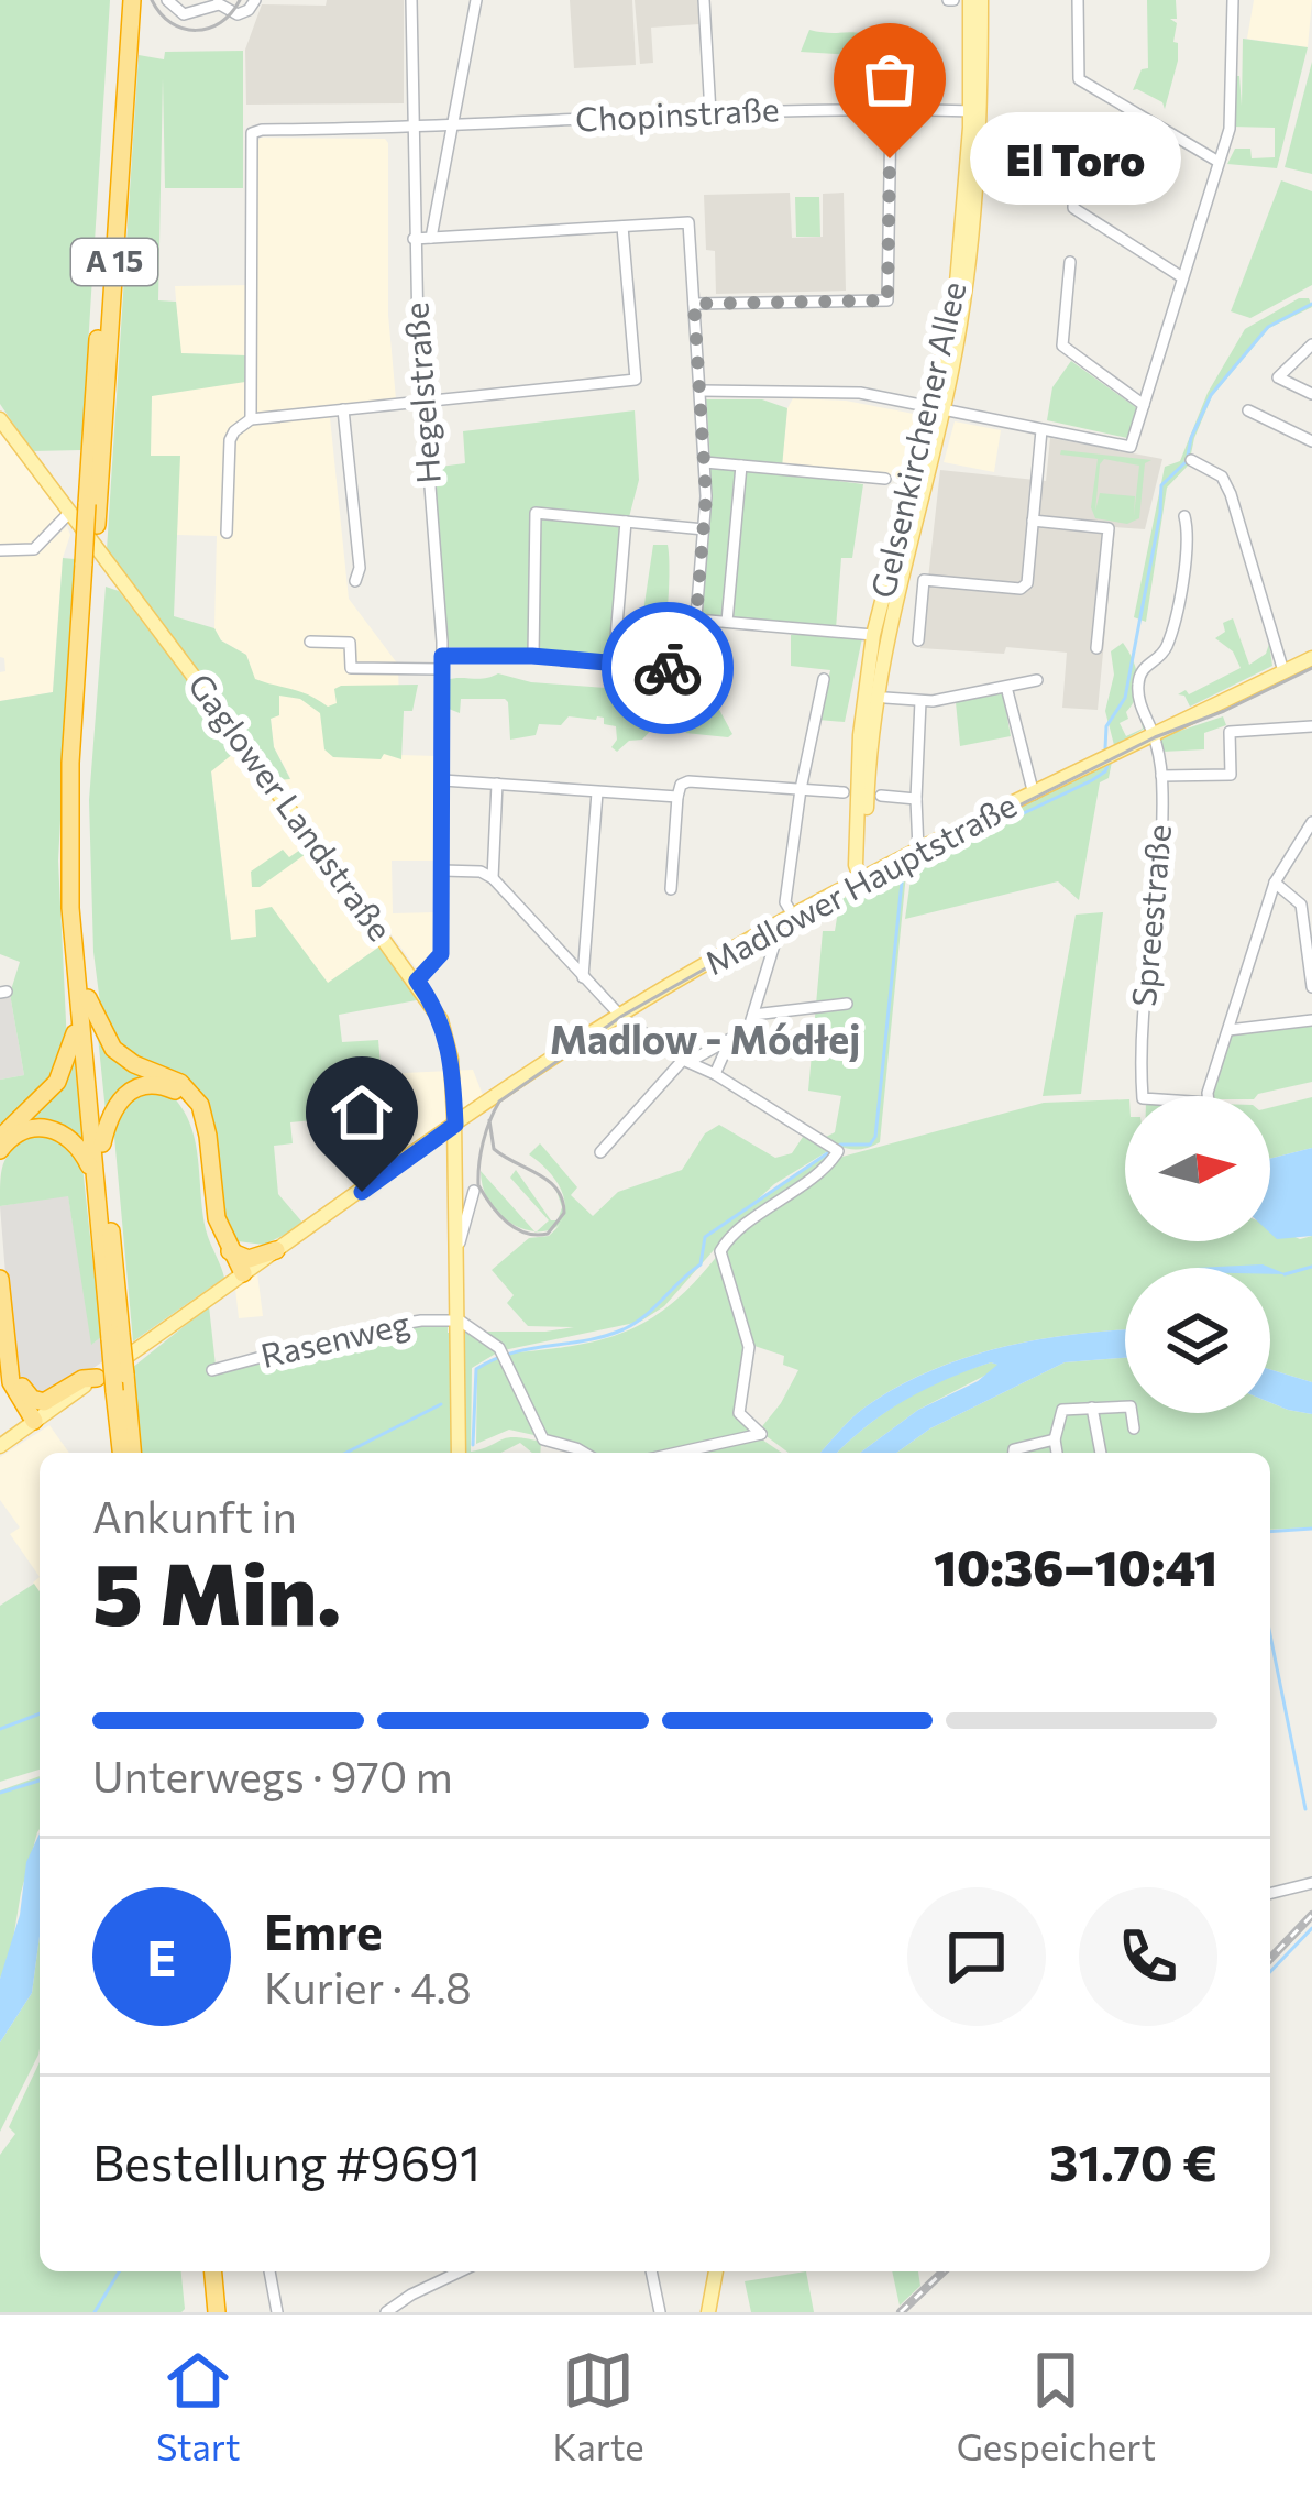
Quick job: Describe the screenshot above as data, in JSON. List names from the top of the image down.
{
  "streets": {
    "highway": ["A 15"],
    "main road": ["Gelsenkirchener Allee", "Gaglower Landstraße", "Madlower Hauptstraße"],
    "street": [
      "Chopinstraße",
      "Hegelstraße",
      "Spreestraße",
      "Rasenweg"
    ]
  },
  "crossings": [
    ["Chopinstraße", "Gelsenkirchener Allee"],
    ["A 15", "Gaglower Landstraße"],
    ["Hegelstraße", "Gaglower Landstraße"],
    ["Gelsenkirchener Allee", "Madlower Hauptstraße"],
    ["Gaglower Landstraße", "Madlower Hauptstraße"],
    ["Gaglower Landstraße", "Rasenweg"],
    ["Madlower Hauptstraße", "Spreestraße"]
  ],
  "districts": ["Madlow - Módłej"],
  "places": ["El Toro"],
  "north": "right",
  "page": {
    "bubble": "El Toro",
    "heading": ["5 Min.", "Ankunft in", "10:36–10:41"],
    "panel": [
      "Emre",
      "Kurier · 4.8",
      "Bestellung #9691",
      "31.70 €"
    ],
    "bar": "Unterwegs · 970 m",
    "round": "E",
    "tabs": ["Start", "Karte", "Gespeichert"]
  }
}
